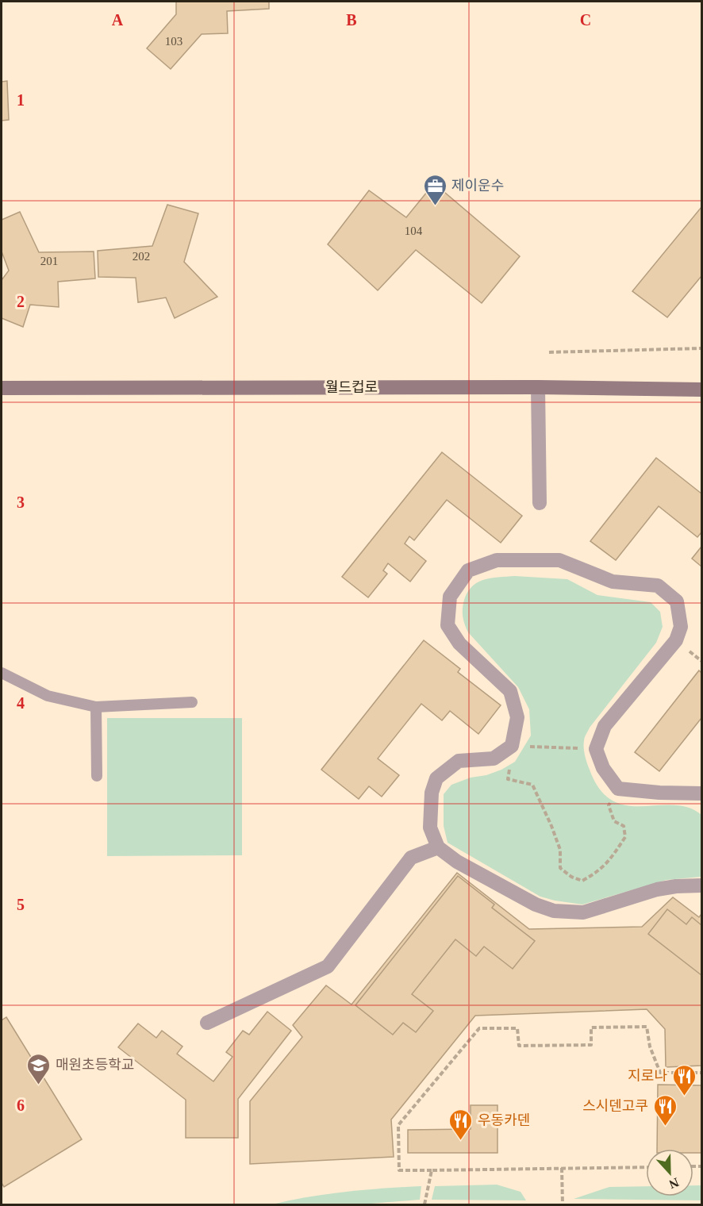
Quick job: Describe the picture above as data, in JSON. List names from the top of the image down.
{
  "streets": {
    "street": ["월드컵로"]
  },
  "places": {
    "office": ["제이운수"],
    "school or university": ["매원초등학교"],
    "restaurant": ["지로나", "스시덴고쿠", "우동카덴"]
  },
  "house_numbers": [
    "103",
    "104",
    "202",
    "201"
  ],
  "north": "bottom",
  "grid": {
    "columns": ["A", "B", "C"],
    "rows": [
      "1",
      "2",
      "3",
      "4",
      "5",
      "6"
    ]
  }
}
